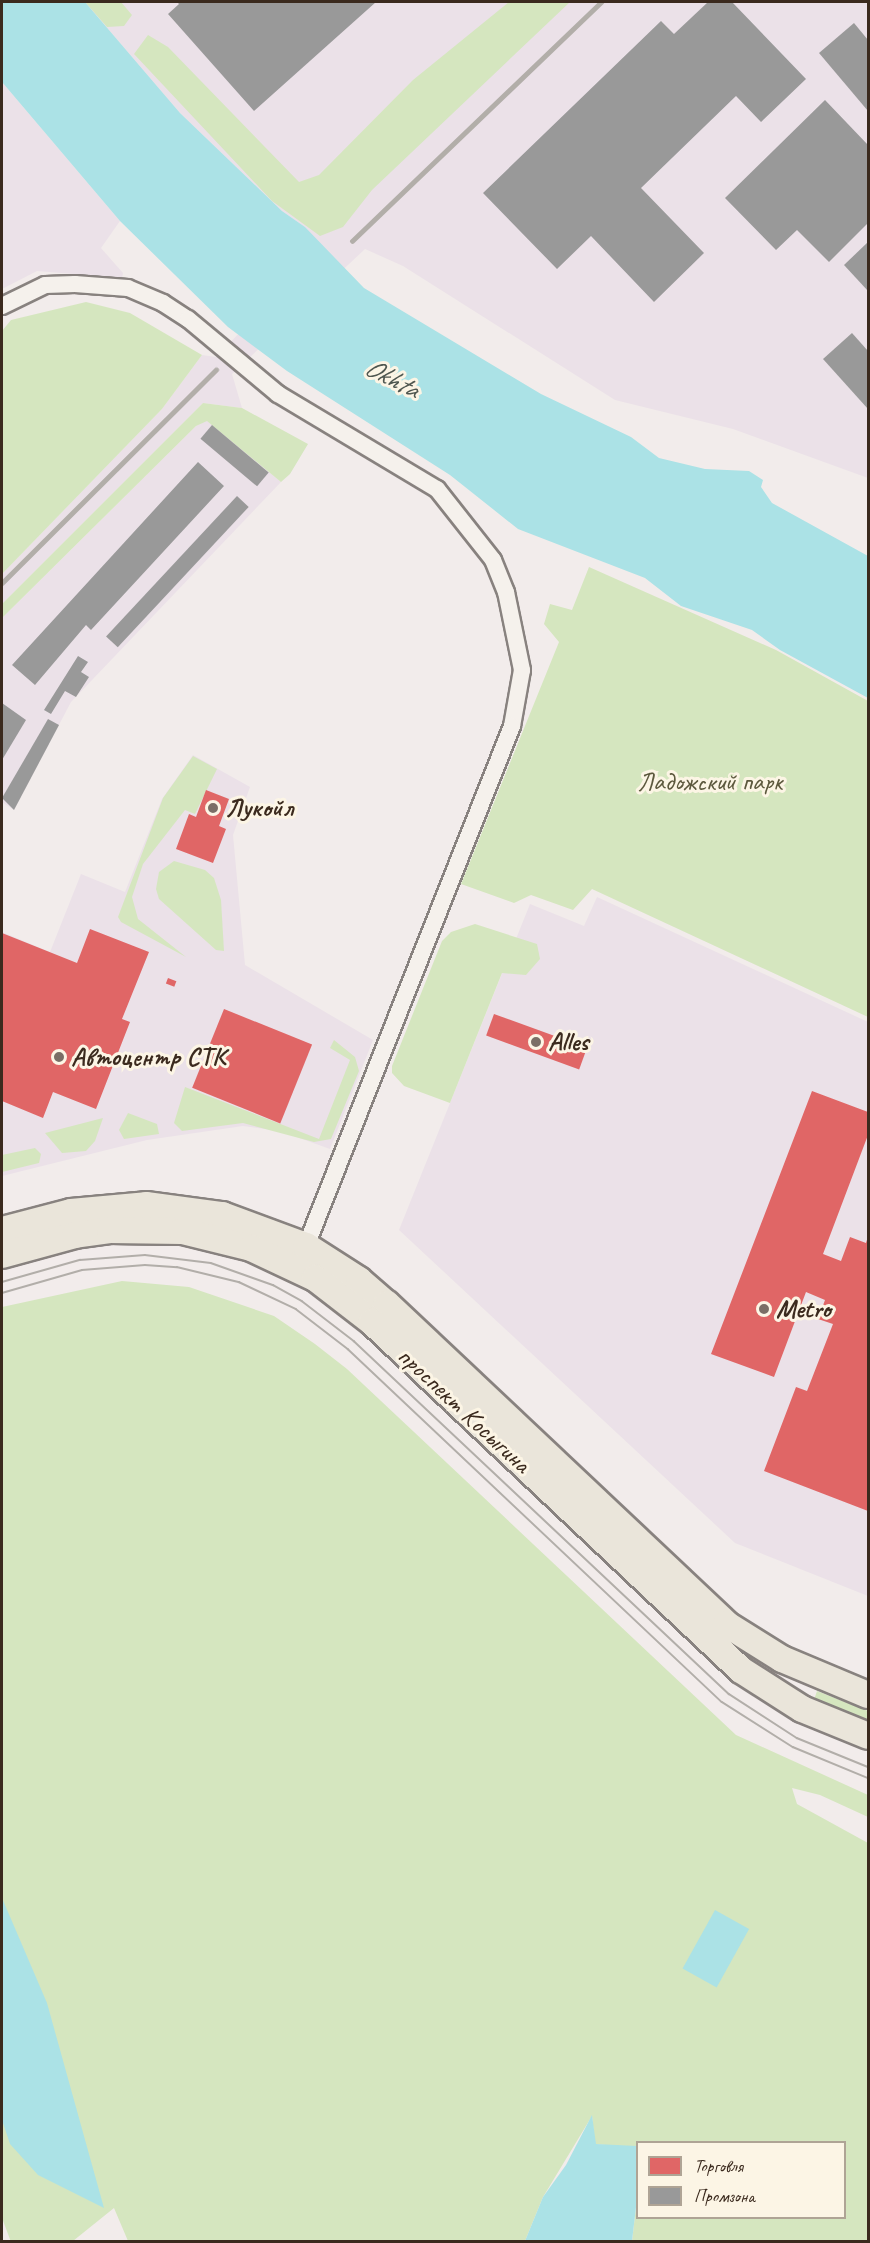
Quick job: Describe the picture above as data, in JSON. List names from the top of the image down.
{
  "streets": {
    "main road": ["проспект Косыгина"]
  },
  "water": ["Okhta"],
  "parks": ["Ладожский парк"],
  "places": [
    "Лукойл",
    "Alles",
    "Автоцентр СТК",
    "Metro"
  ],
  "legend": ["Торговля", "Промзона"]
}
